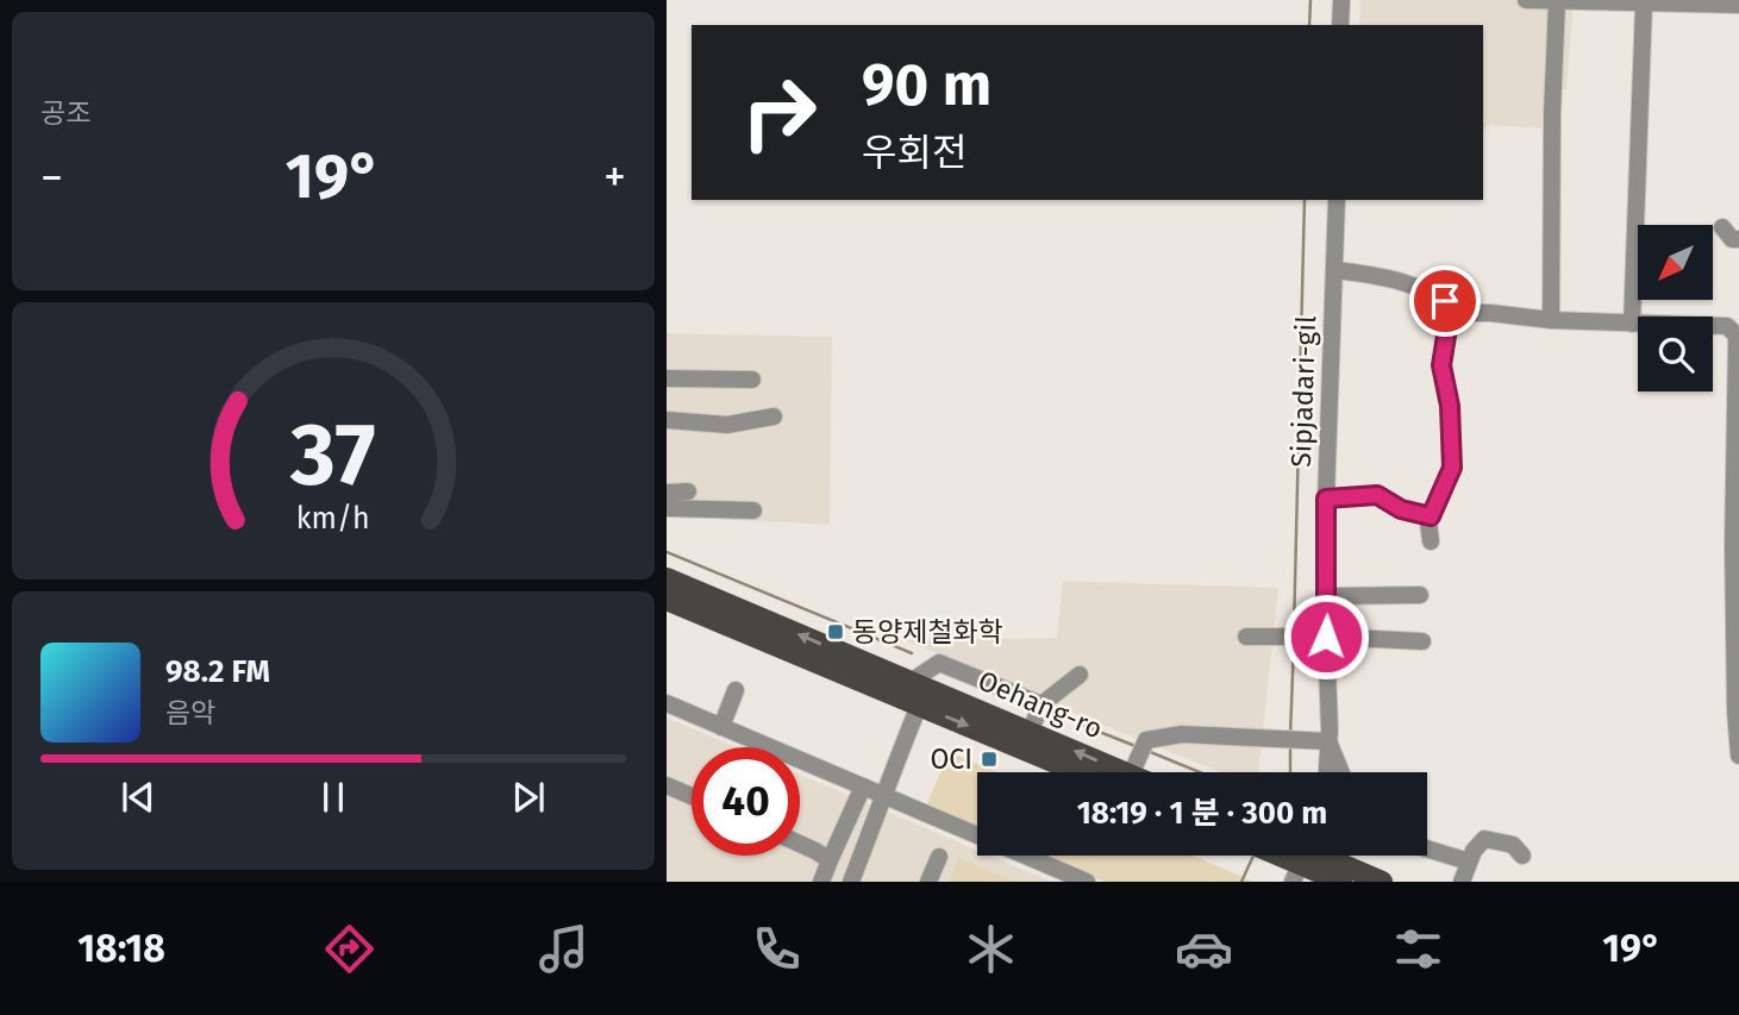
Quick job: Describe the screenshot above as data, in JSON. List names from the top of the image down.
{
  "streets": {
    "main road": ["Oehang-ro"],
    "street": ["Sipjadari-gil"]
  },
  "places": {
    "transit": ["동양제철화학", "OCI"]
  },
  "north": "bottom left",
  "page": {
    "tile": "공조",
    "turn": ["90 m", "우회전"],
    "heat": ["−", "19°", "+"],
    "song": ["98.2 FM", "음악"],
    "limit": "40",
    "trip": "18:19 · 1 분 · 300 m",
    "tabs": ["18:18", "19°"],
    "gauge": ["37", "km/h"]
  }
}
